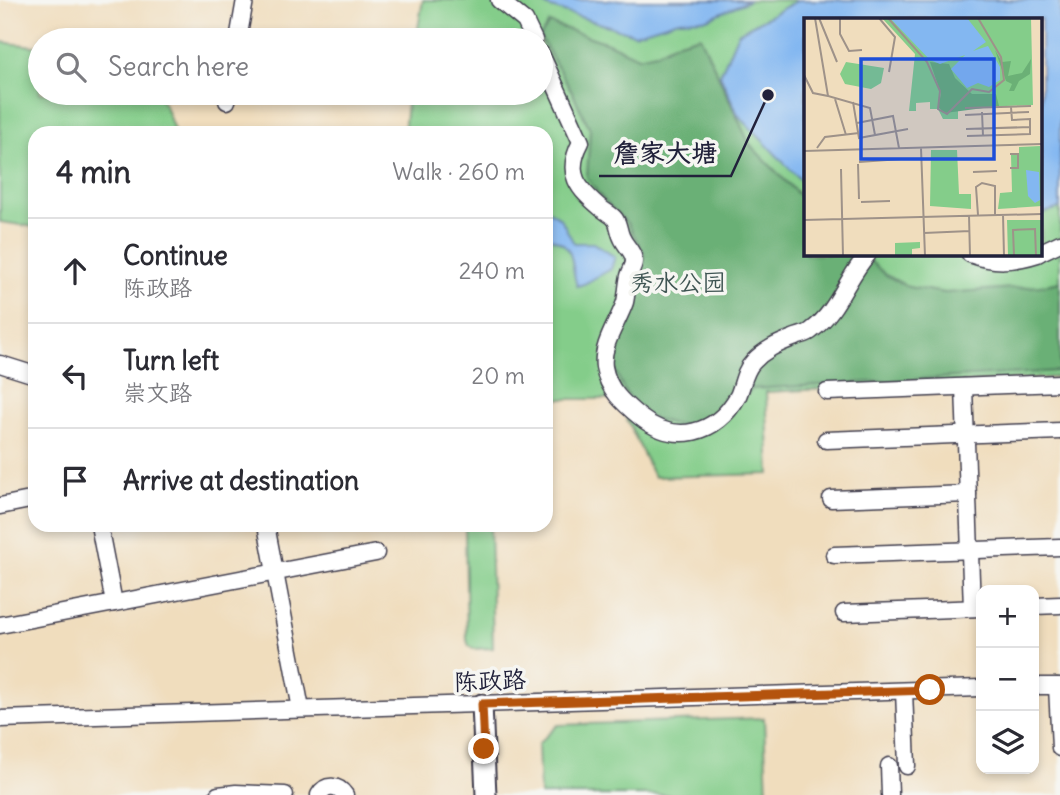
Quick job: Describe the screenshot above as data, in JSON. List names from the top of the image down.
{
  "streets": {
    "street": ["陈政路"]
  },
  "parks": ["秀水公园"],
  "places": ["詹家大塘"],
  "page": {
    "search": "Search here",
    "heading": ["4 min", "Walk · 260 m"],
    "list": [
      ["Continue", "陈政路", "240 m"],
      ["Turn left", "崇文路", "20 m"],
      "Arrive at destination"
    ],
    "map_buttons": ["+", "−"]
  }
}
